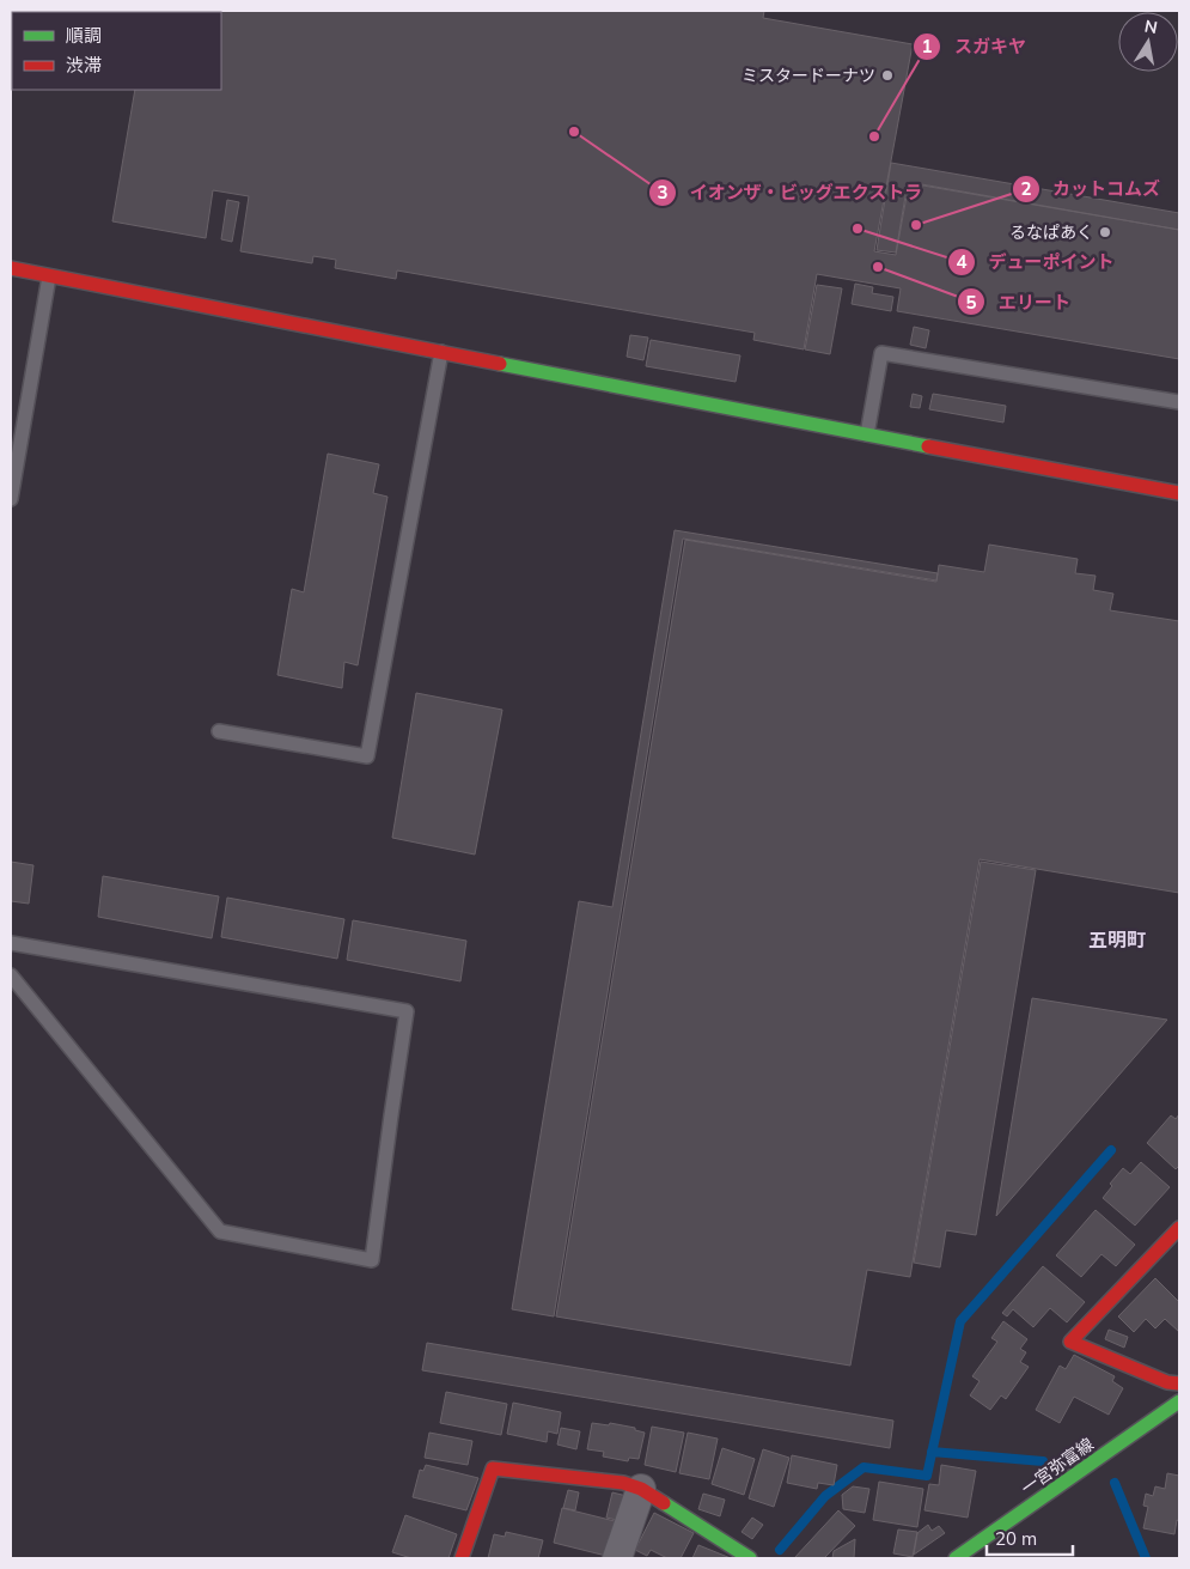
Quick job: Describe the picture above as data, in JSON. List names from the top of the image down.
{
  "streets": {
    "street": ["一宮弥富線"]
  },
  "districts": ["五明町"],
  "places": [
    "ミスタードーナツ",
    "イオンザ・ビッグエクストラ",
    "スガキヤ",
    "カットコムズ",
    "デューポイント",
    "るなぱあく",
    "エリート"
  ],
  "legend": ["順調", "渋滞"],
  "scale_bar": "20 m",
  "north": "top"
}
